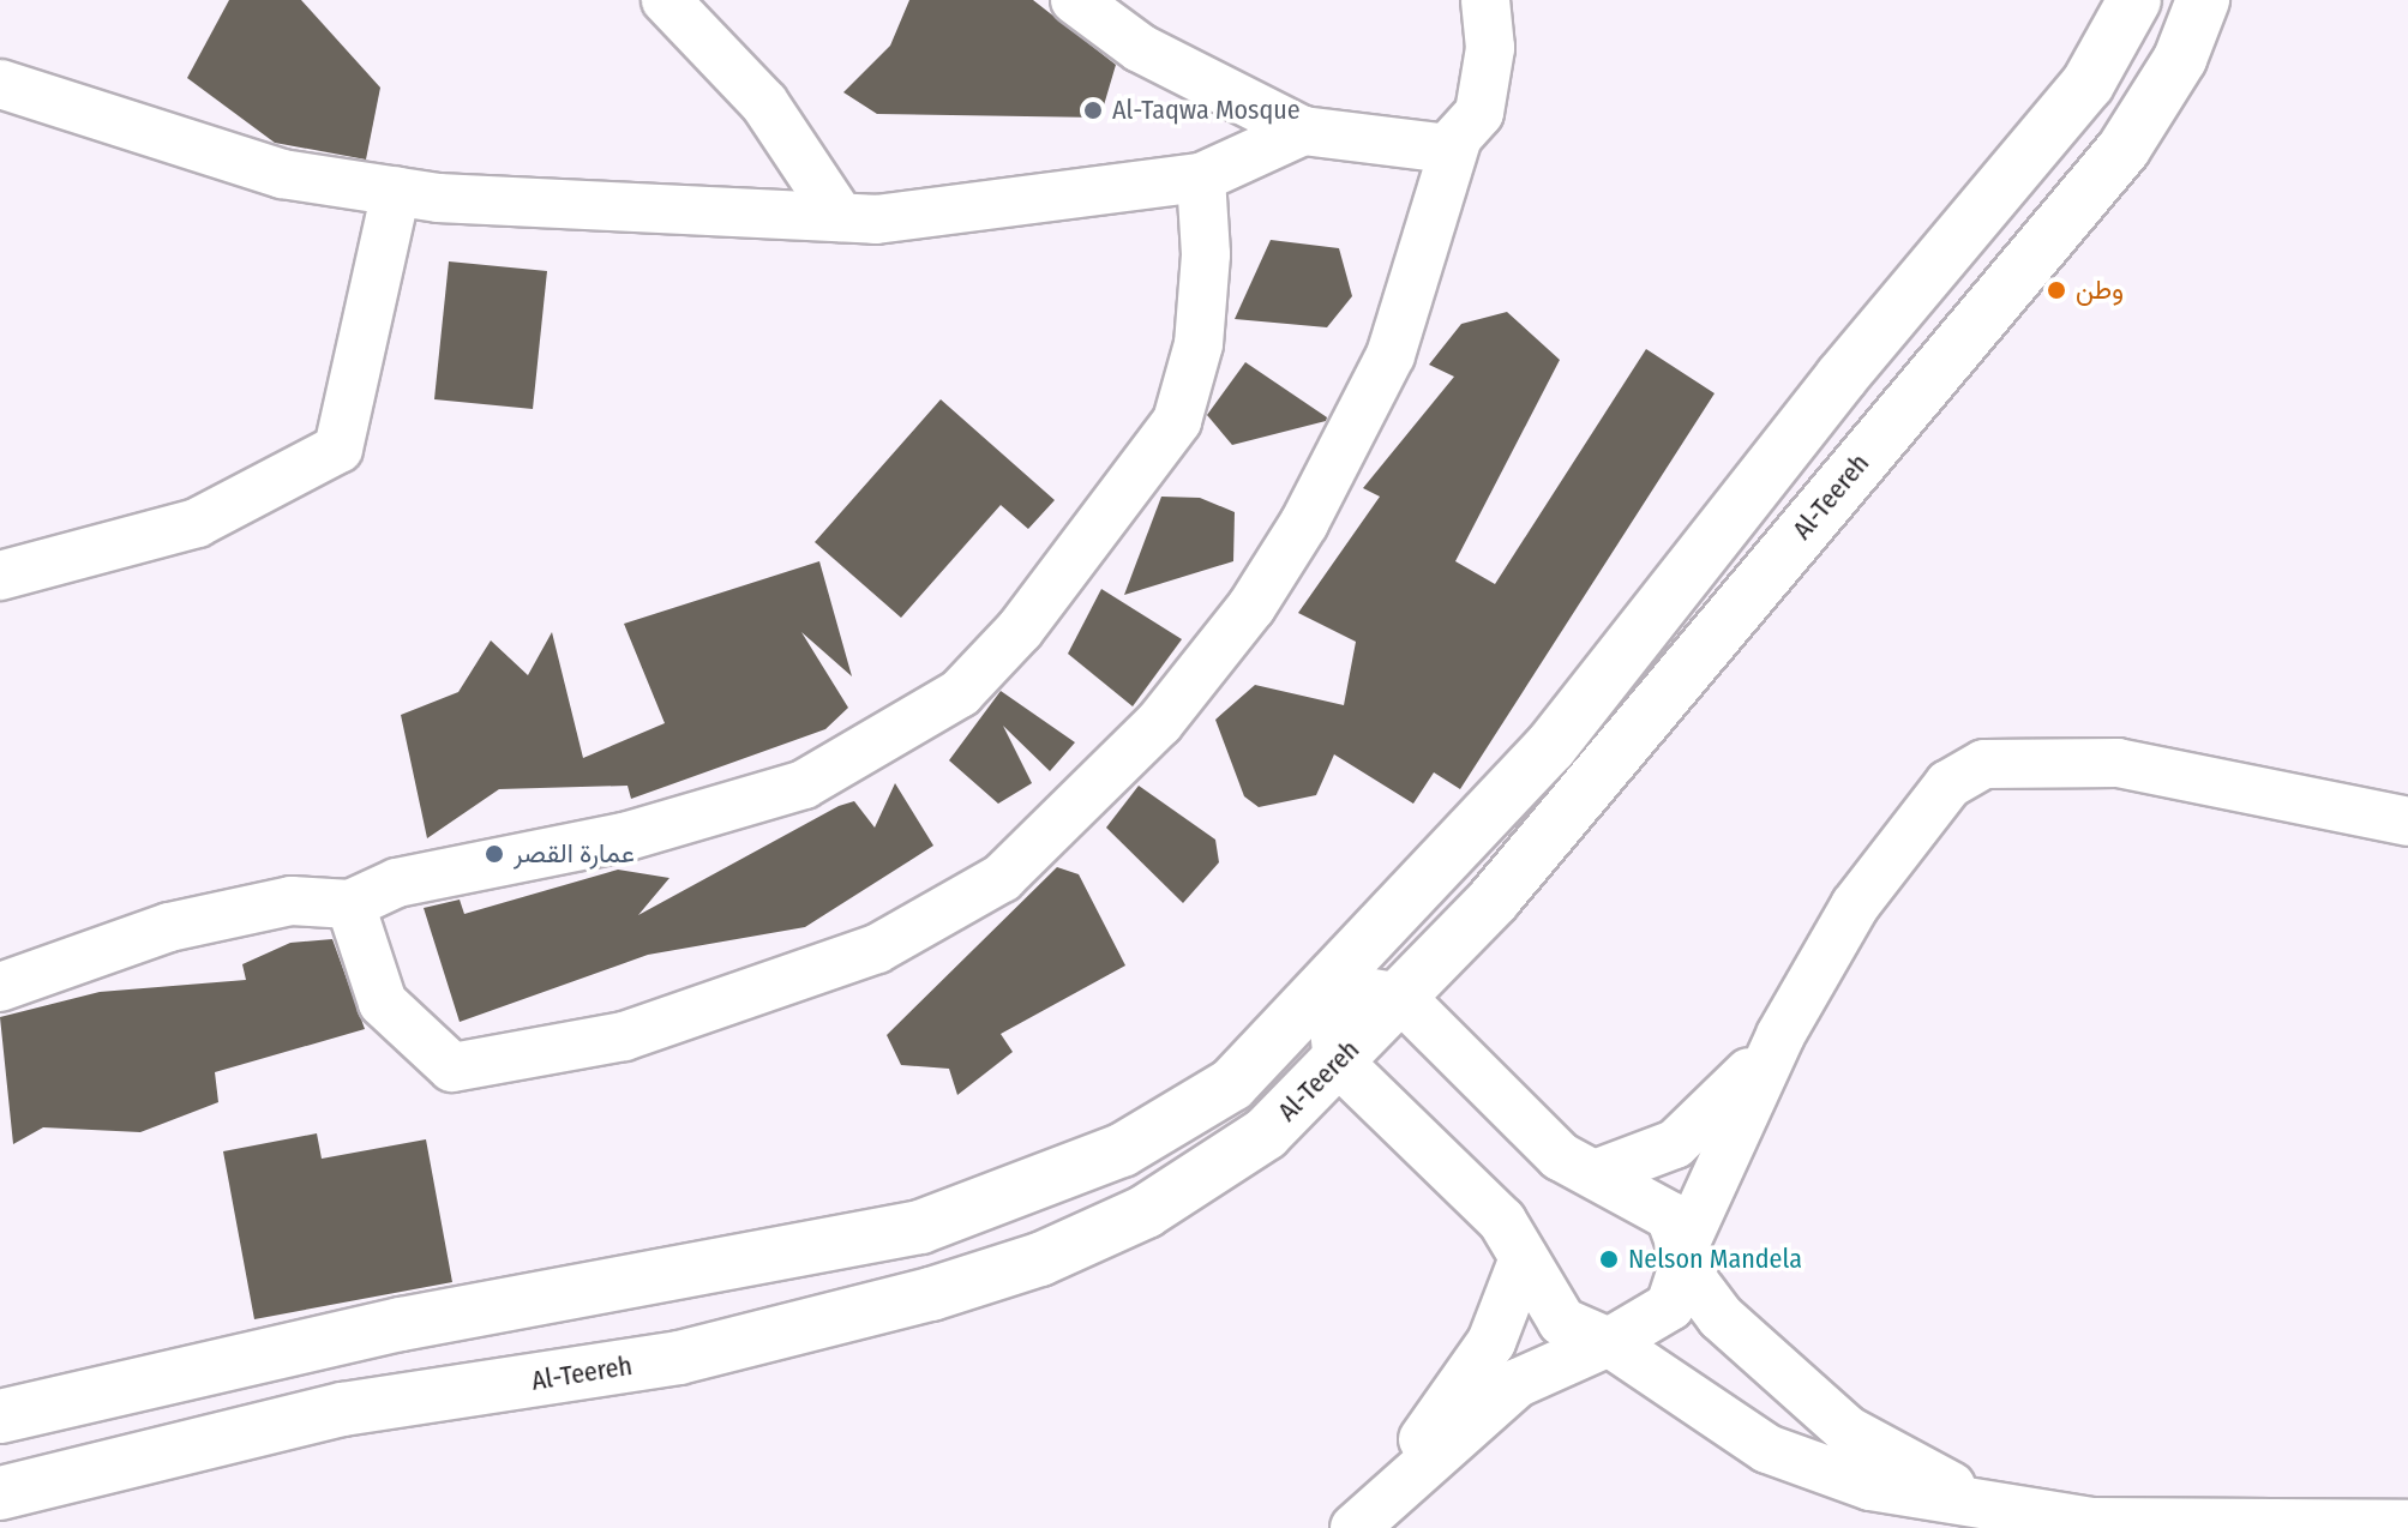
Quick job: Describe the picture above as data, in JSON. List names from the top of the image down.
{
  "streets": {
    "main road": ["Al-Teereh"]
  },
  "places": [
    "Al-Taqwa Mosque",
    "وطن",
    "عمارة القصر",
    "Nelson Mandela"
  ]
}
